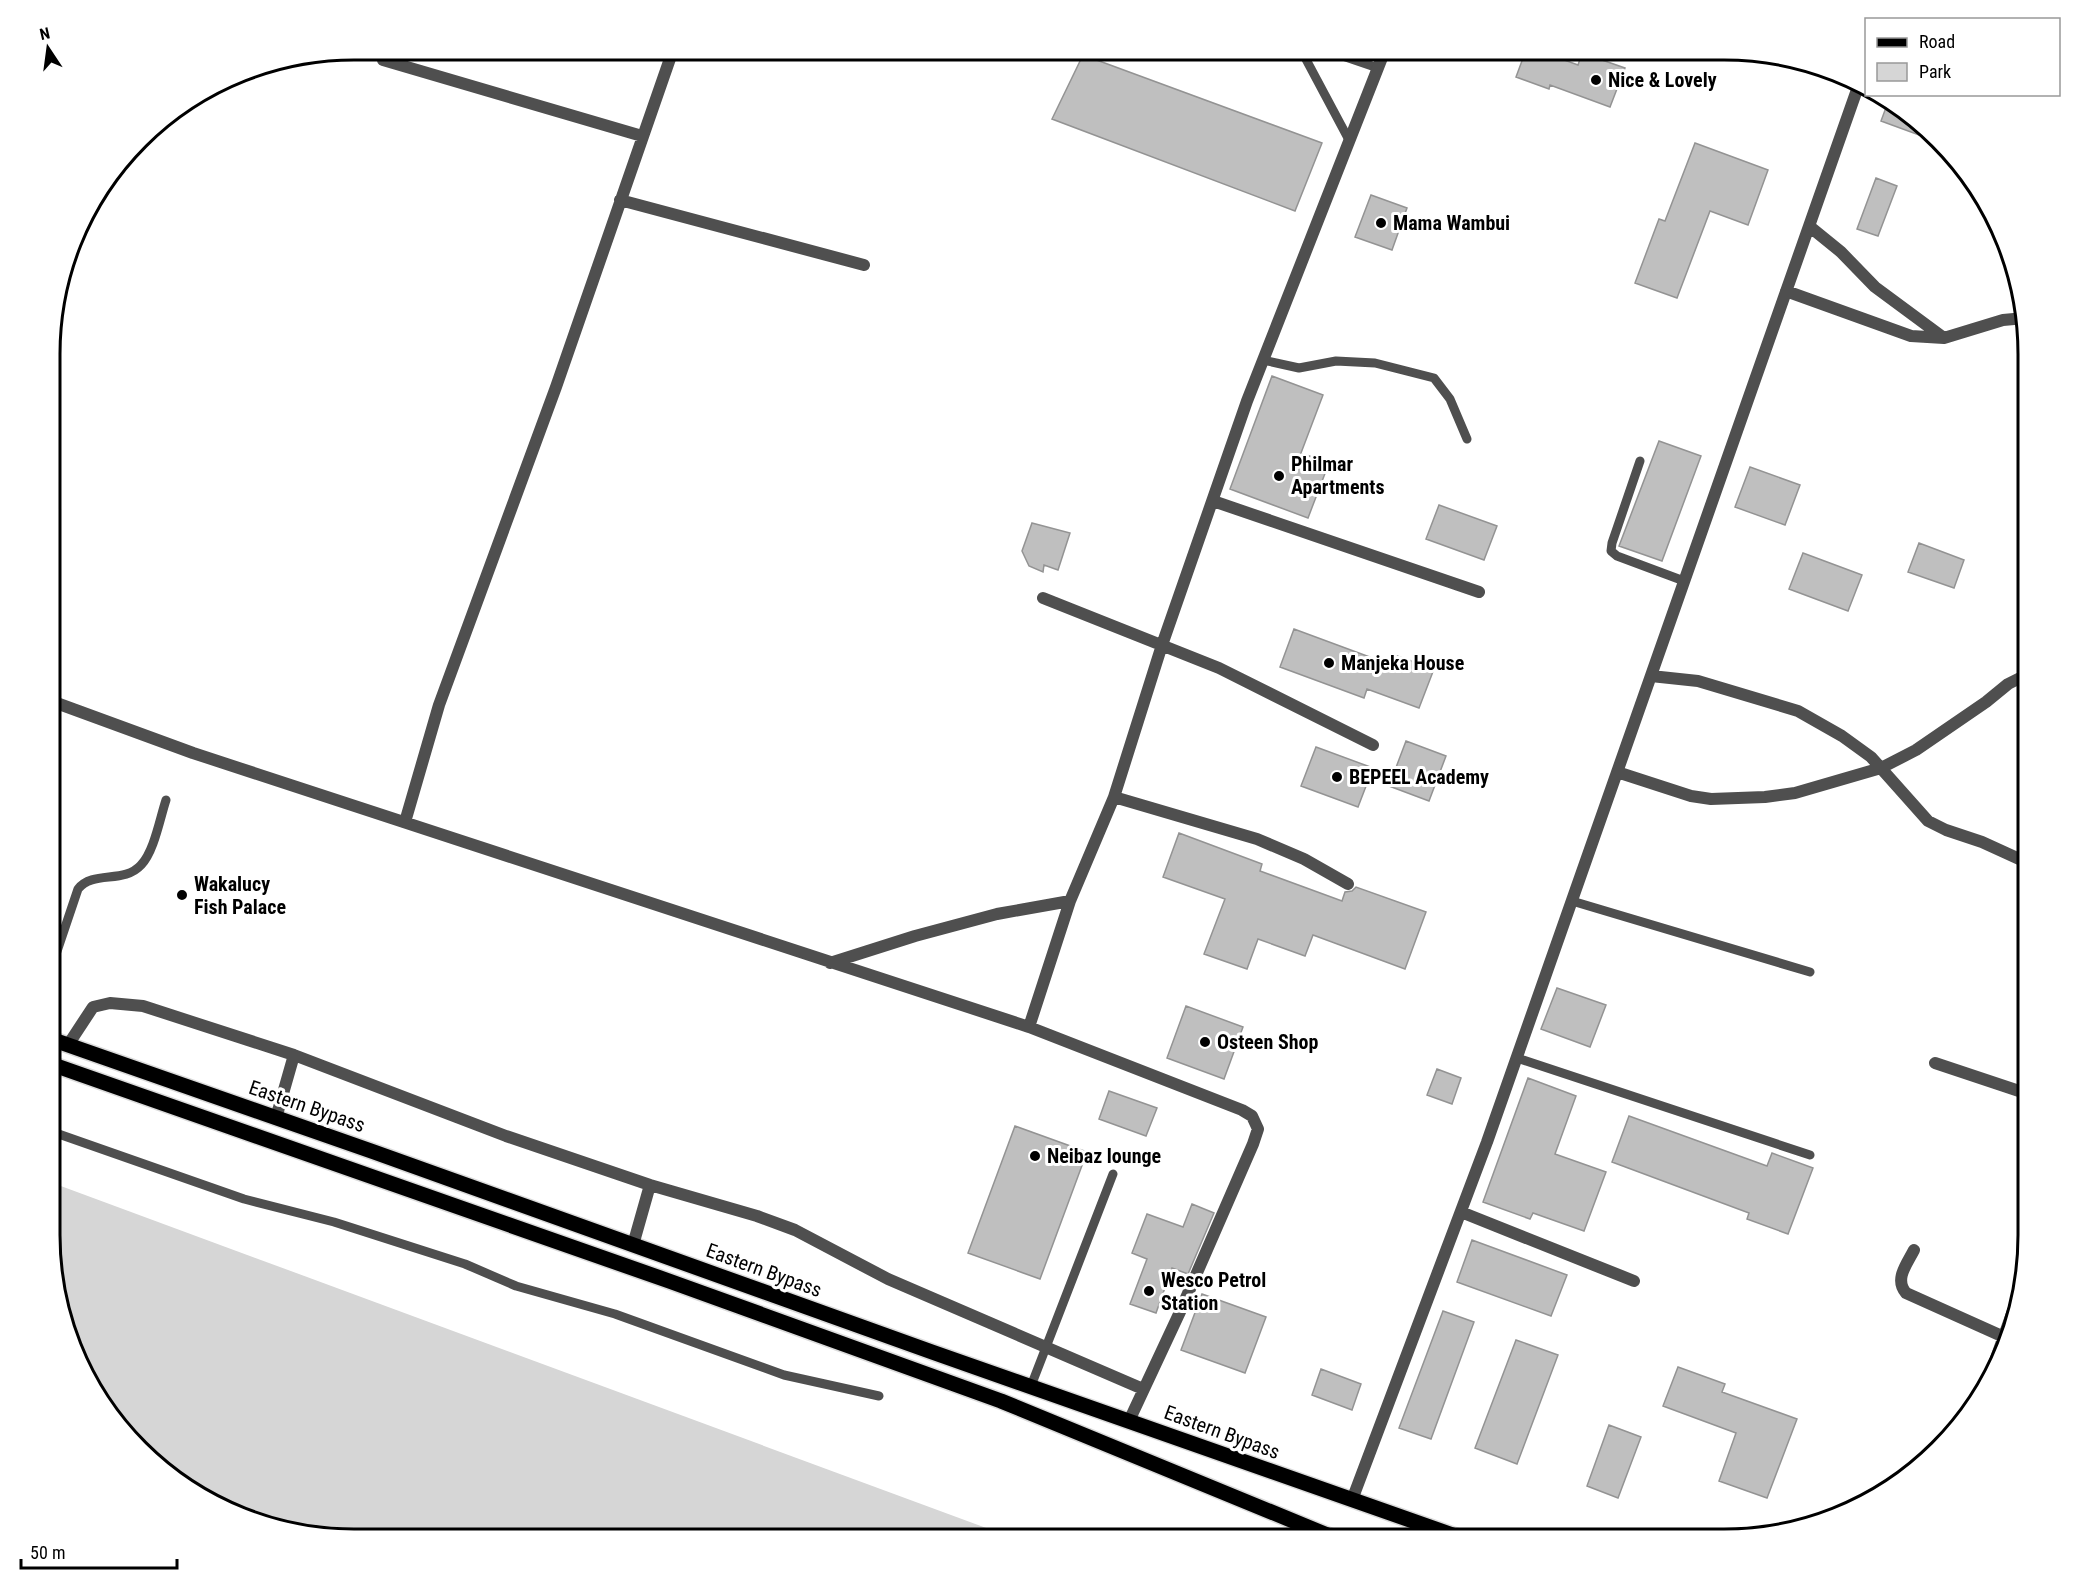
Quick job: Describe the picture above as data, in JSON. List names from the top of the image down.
{
  "streets": {
    "main road": ["Eastern Bypass"]
  },
  "places": [
    "Nice & Lovely",
    "Mama Wambui",
    "Philmar Apartments",
    "Manjeka House",
    "BEPEEL Academy",
    "Wakalucy Fish Palace",
    "Osteen Shop",
    "Neibaz lounge",
    "Wesco Petrol Station"
  ],
  "legend": ["Road", "Park"],
  "scale_bar": "50 m",
  "north": "top"
}
